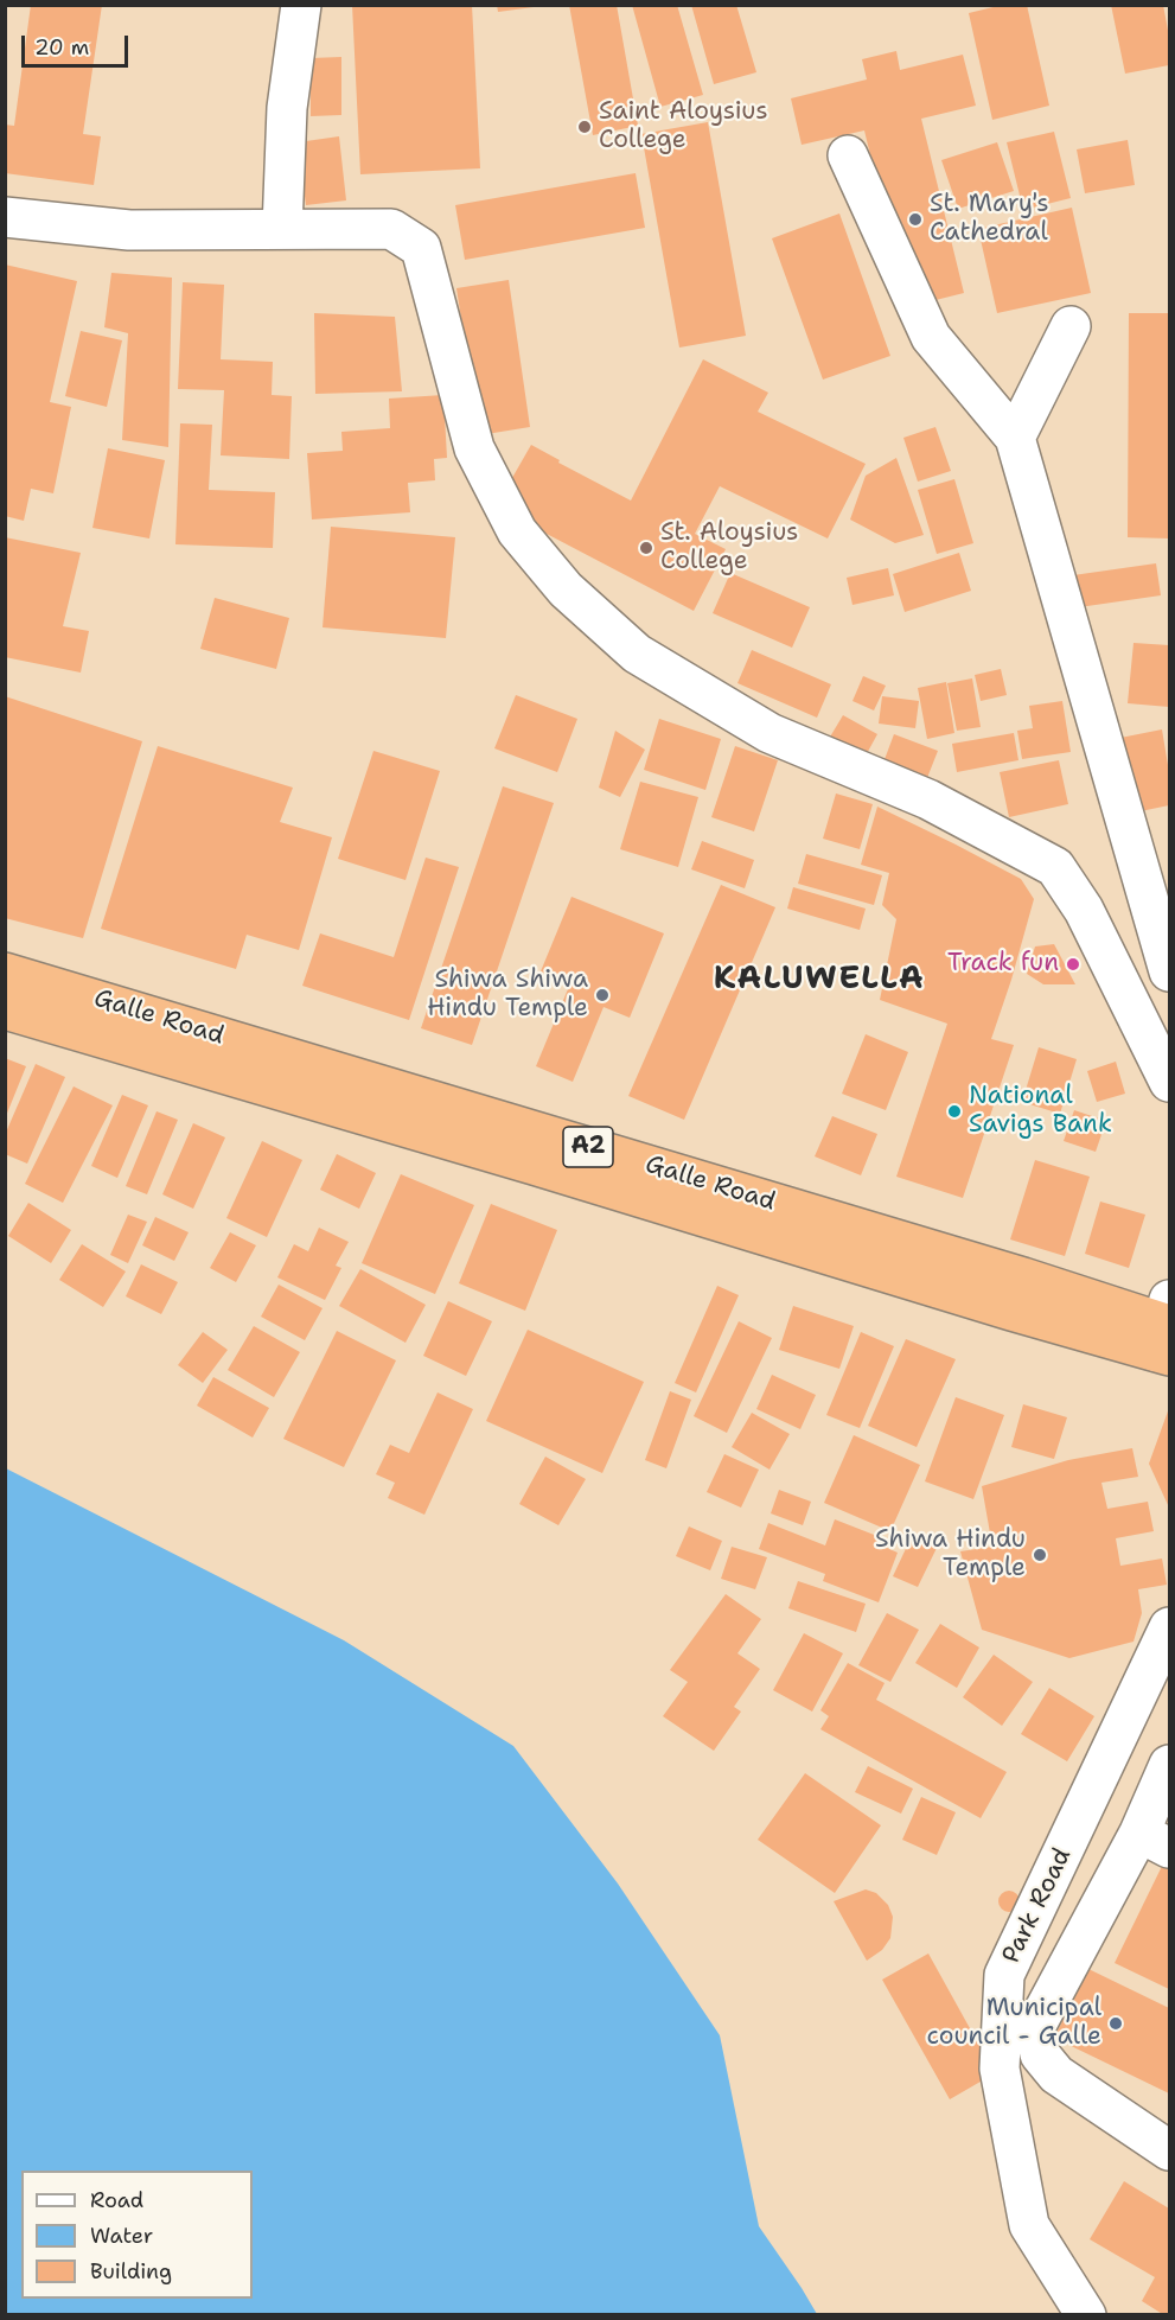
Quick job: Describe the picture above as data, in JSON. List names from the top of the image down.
{
  "streets": {
    "highway": ["Galle Road", "A2"],
    "street": ["Park Road"]
  },
  "districts": ["KALUWELLA"],
  "places": [
    "Saint Aloysius College",
    "St. Mary's Cathedral",
    "St. Aloysius College",
    "Track fun",
    "Shiwa Shiwa Hindu Temple",
    "National Savigs Bank",
    "Shiwa Hindu Temple",
    "Municipal council - Galle"
  ],
  "legend": ["Road", "Water", "Building"],
  "scale_bar": "20 m"
}
